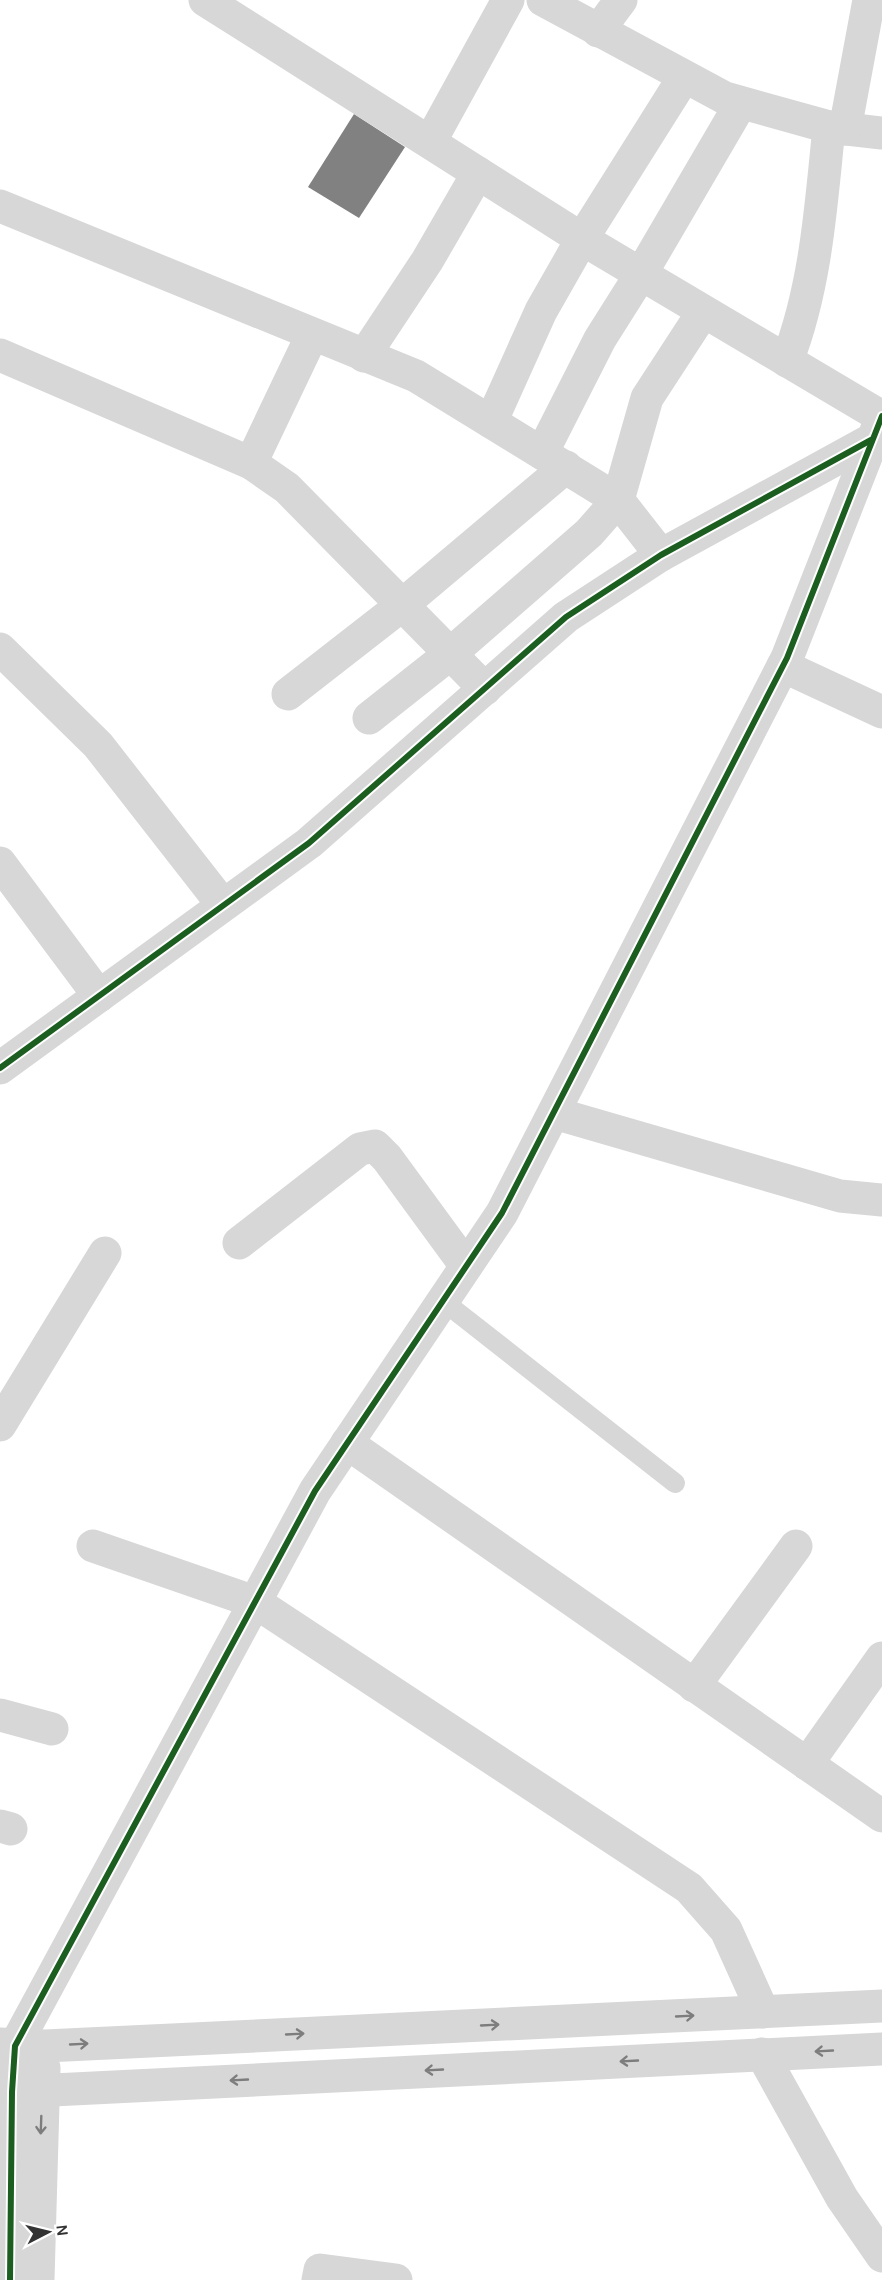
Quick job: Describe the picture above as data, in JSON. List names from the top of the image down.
{
  "north": "right"
}
